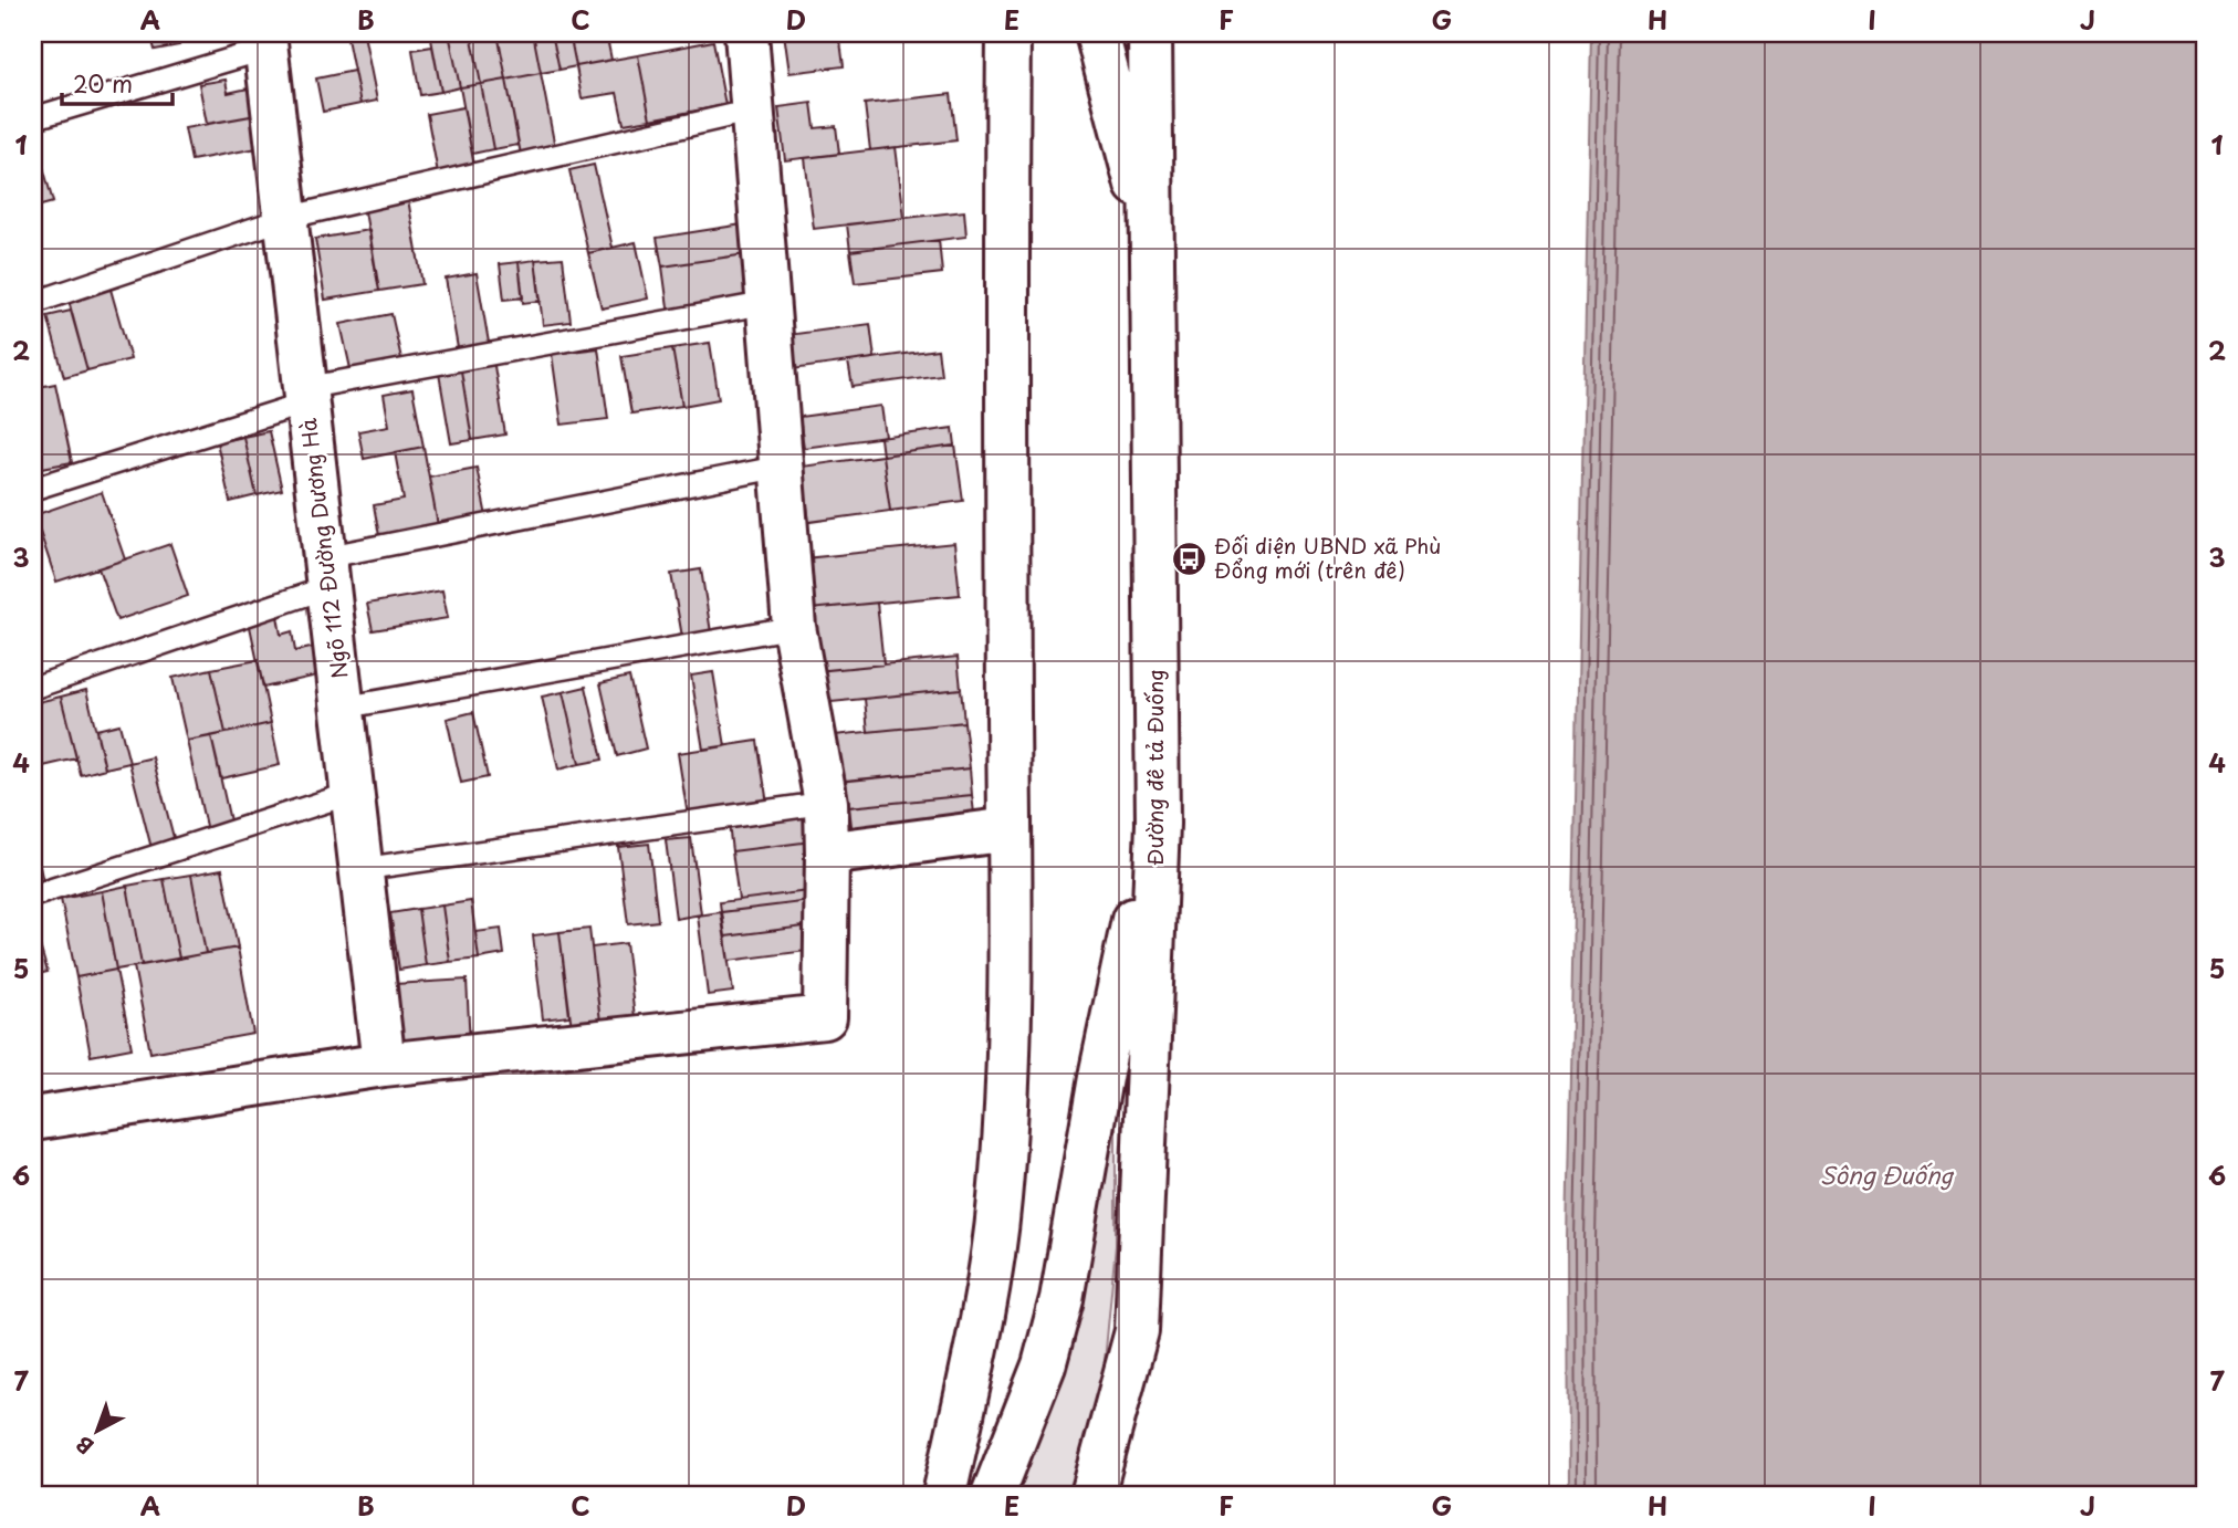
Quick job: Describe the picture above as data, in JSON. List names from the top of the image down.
{
  "streets": {
    "street": ["Ngõ 112 Đường Dương Hà", "Đường đê tả Đuống"]
  },
  "water": ["Sông Đuống"],
  "places": {
    "bus stop": ["Đối diện UBND xã Phù Đổng mới (trên đê)"]
  },
  "scale_bar": "20 m",
  "north": "bottom left",
  "grid": {
    "columns": [
      "A",
      "B",
      "C",
      "D",
      "E",
      "F",
      "G",
      "H",
      "I",
      "J"
    ],
    "rows": [
      "1",
      "2",
      "3",
      "4",
      "5",
      "6",
      "7"
    ]
  }
}
